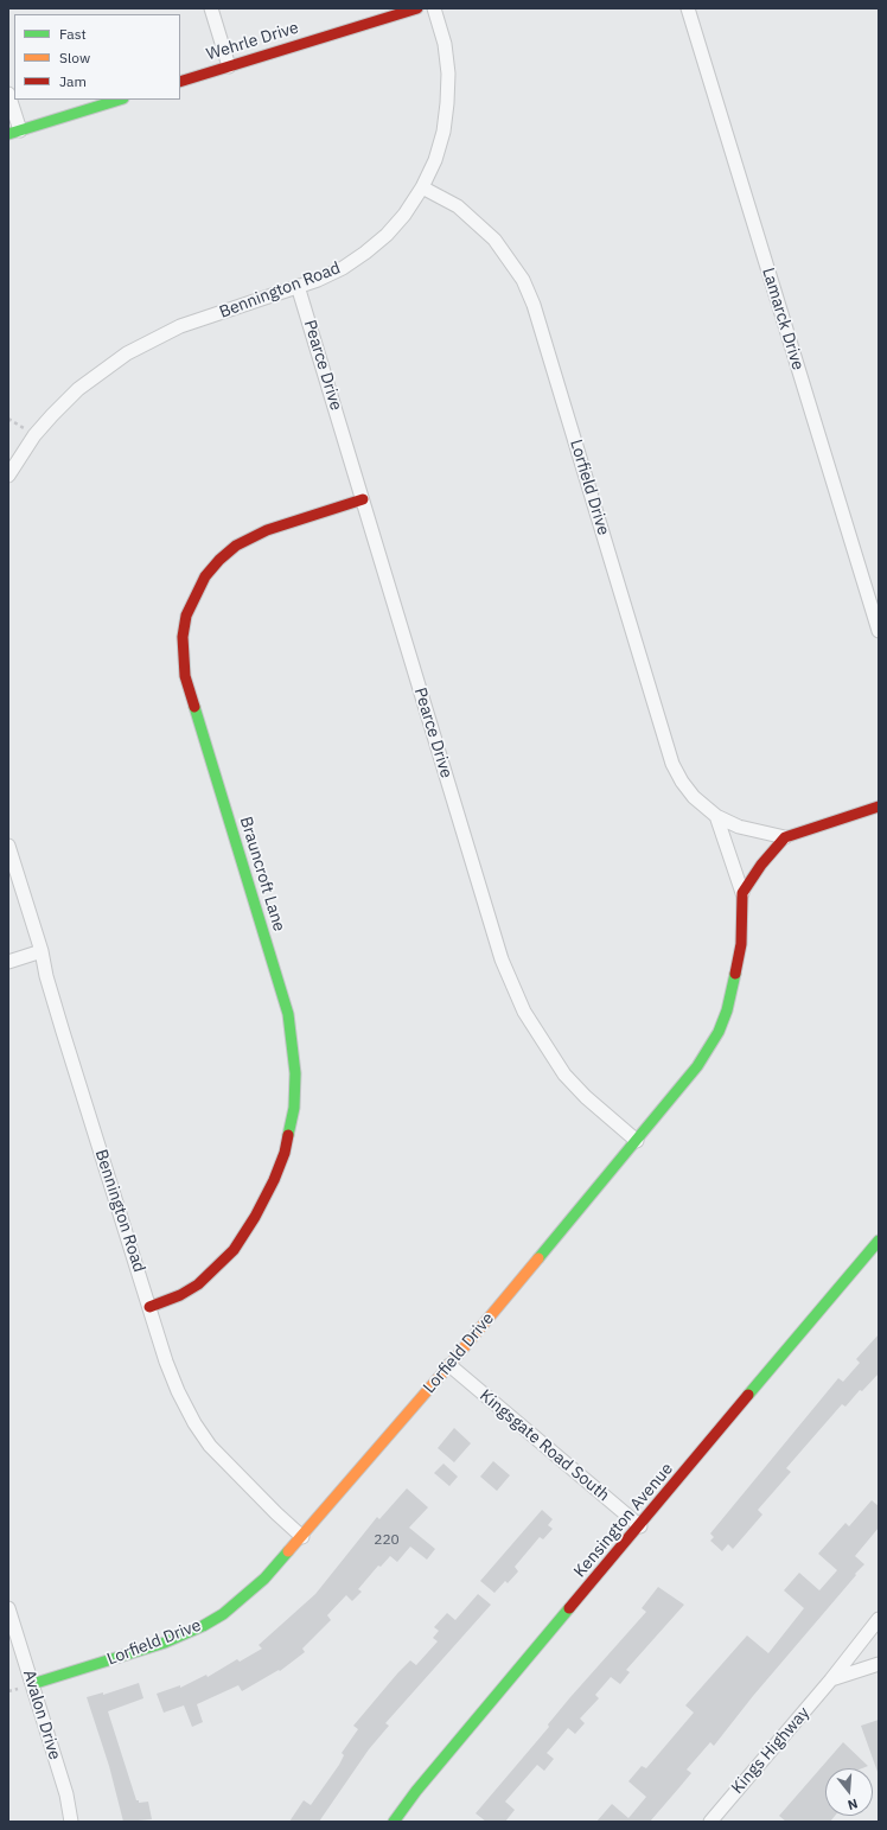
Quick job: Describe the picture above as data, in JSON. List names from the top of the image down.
{
  "streets": {
    "street": [
      "Wehrle Drive",
      "Bennington Road",
      "Lamarck Drive",
      "Pearce Drive",
      "Lorfield Drive",
      "Brauncroft Lane",
      "Kingsgate Road South",
      "Kensington Avenue",
      "Avalon Drive",
      "Kings Highway"
    ]
  },
  "crossings": [
    ["Bennington Road", "Pearce Drive"],
    ["Bennington Road", "Lorfield Drive"],
    ["Bennington Road", "Brauncroft Lane"],
    ["Pearce Drive", "Lorfield Drive"],
    ["Pearce Drive", "Brauncroft Lane"],
    ["Lorfield Drive", "Kingsgate Road South"],
    ["Lorfield Drive", "Avalon Drive"],
    ["Kingsgate Road South", "Kensington Avenue"]
  ],
  "house_numbers": ["220"],
  "legend": ["Fast", "Slow", "Jam"],
  "north": "bottom"
}
